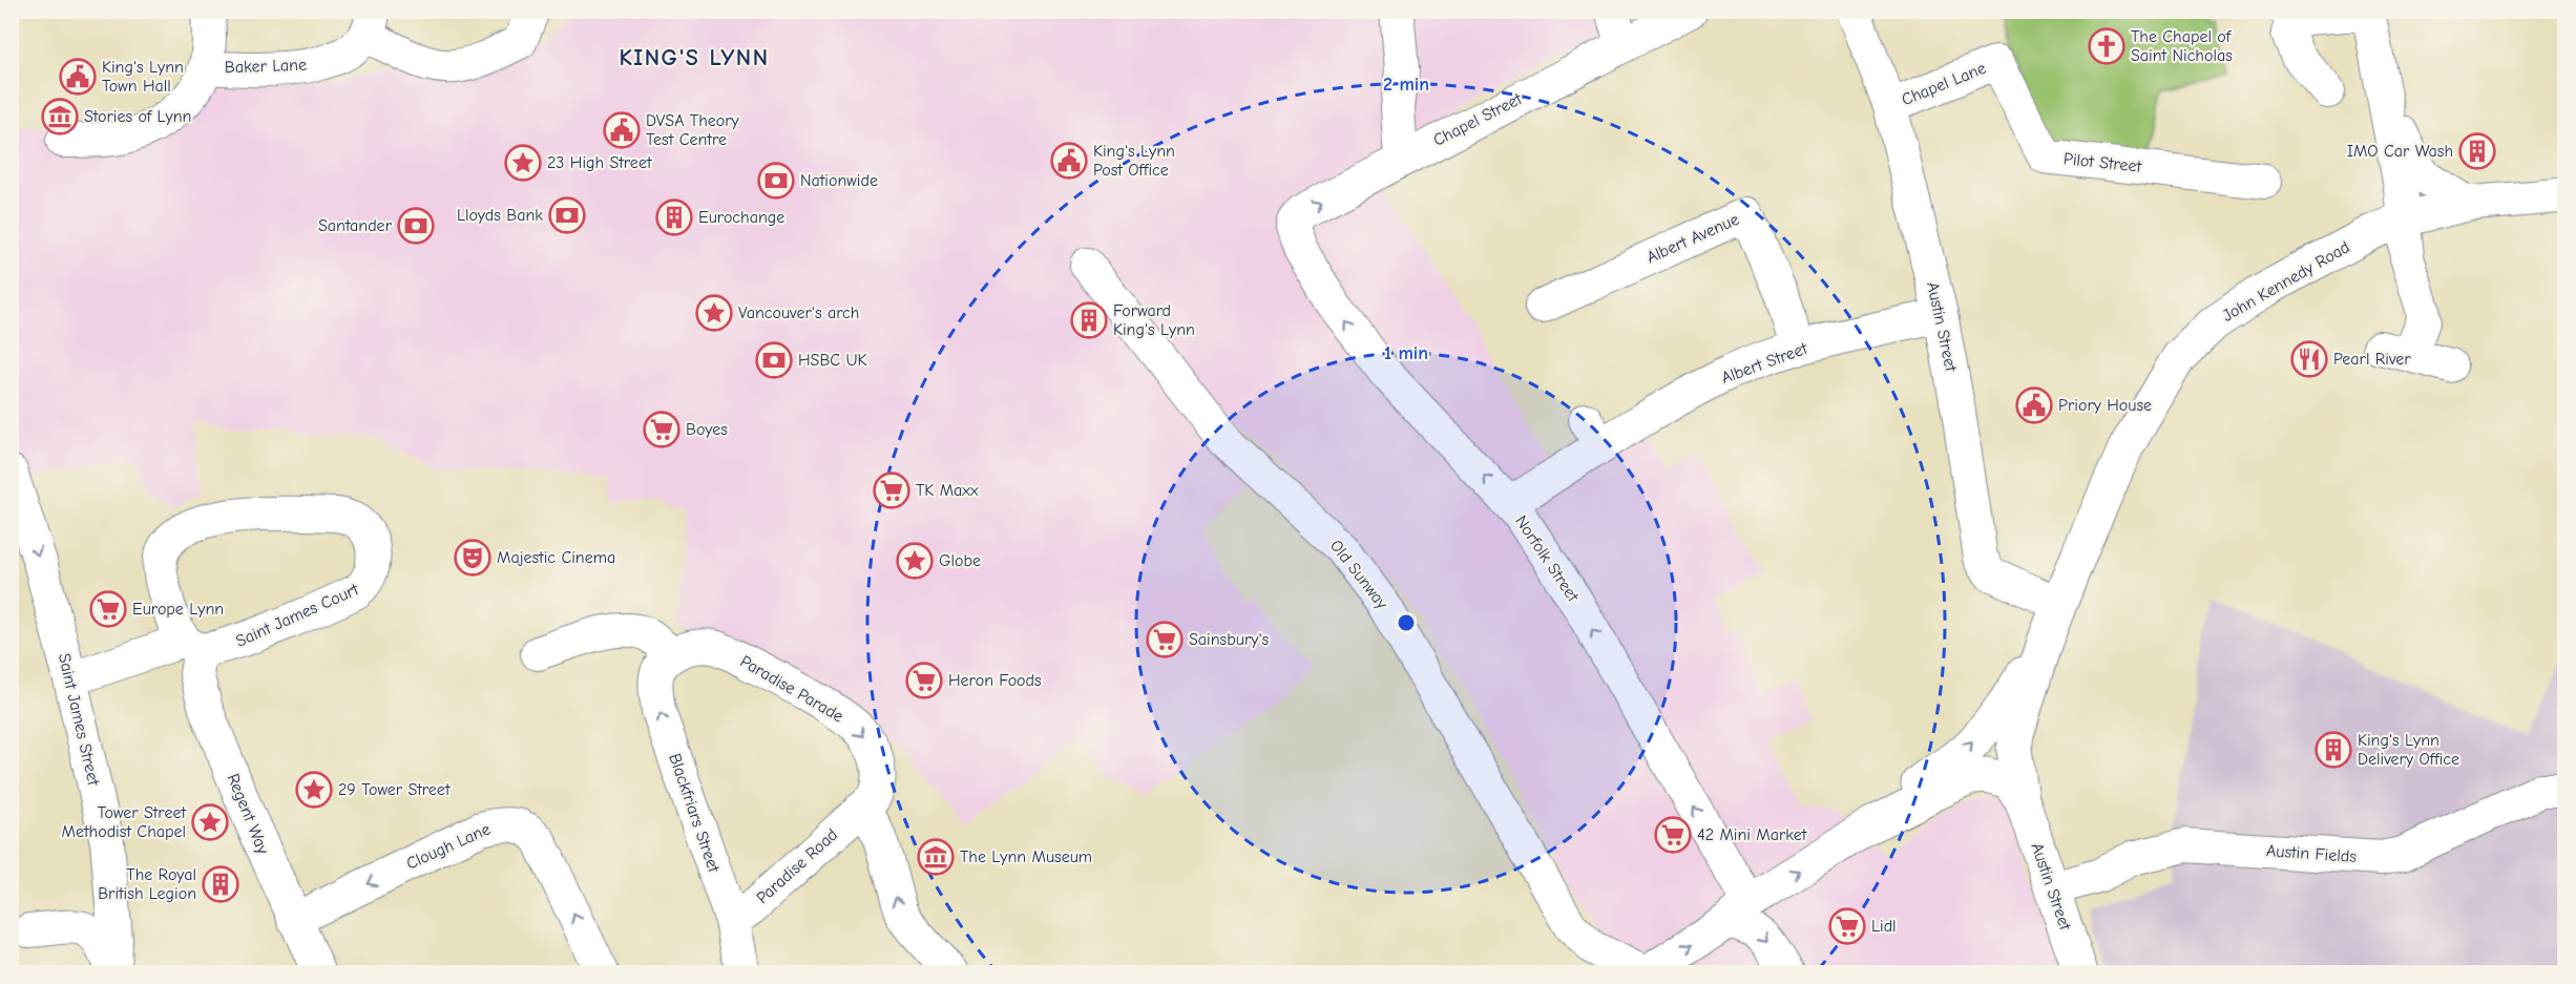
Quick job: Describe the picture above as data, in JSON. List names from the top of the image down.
{
  "streets": {
    "main road": ["John Kennedy Road", "Austin Street"],
    "street": [
      "Baker Lane",
      "Chapel Lane",
      "Chapel Street",
      "Pilot Street",
      "Albert Avenue",
      "Albert Street",
      "Norfolk Street",
      "Old Sunway",
      "Saint James Court",
      "Paradise Parade",
      "Saint James Street",
      "Blackfriars Street",
      "Regent Way",
      "Clough Lane",
      "Austin Fields",
      "Paradise Road"
    ]
  },
  "crossings": [
    ["Chapel Lane", "Pilot Street"],
    ["Chapel Lane", "Austin Street"],
    ["Chapel Street", "Norfolk Street"],
    ["Albert Avenue", "Albert Street"],
    ["John Kennedy Road", "Austin Street"],
    ["John Kennedy Road", "Norfolk Street"],
    ["Austin Street", "Albert Street"],
    ["Austin Street", "Austin Fields"],
    ["Albert Street", "Norfolk Street"],
    ["Saint James Court", "Saint James Street"],
    ["Saint James Court", "Regent Way"],
    ["Paradise Parade", "Blackfriars Street"],
    ["Paradise Parade", "Paradise Road"],
    ["Blackfriars Street", "Paradise Road"],
    ["Regent Way", "Clough Lane"]
  ],
  "one_way": ["Norfolk Street", "Paradise Parade", "Blackfriars Street"],
  "districts": ["KING'S LYNN"],
  "places": {
    "church": ["The Chapel of Saint Nicholas"],
    "public building": [
      "King's Lynn Town Hall",
      "DVSA Theory Test Centre",
      "King's Lynn Post Office",
      "Priory House"
    ],
    "museum": ["Stories of Lynn", "The Lynn Museum"],
    "building": [
      "IMO Car Wash",
      "Eurochange",
      "Forward King's Lynn",
      "King's Lynn Delivery Office",
      "The Royal British Legion"
    ],
    "place": [
      "23 High Street",
      "Vancouver's arch",
      "Globe",
      "29 Tower Street",
      "Tower Street Methodist Chapel"
    ],
    "bank": [
      "Nationwide",
      "Lloyds Bank",
      "Santander",
      "HSBC UK"
    ],
    "restaurant": ["Pearl River"],
    "supermarket": [
      "Boyes",
      "TK Maxx",
      "Europe Lynn",
      "Sainsbury's",
      "Heron Foods",
      "42 Mini Market",
      "Lidl"
    ],
    "theatre": ["Majestic Cinema"]
  },
  "rings": ["2 min", "1 min"]
}
